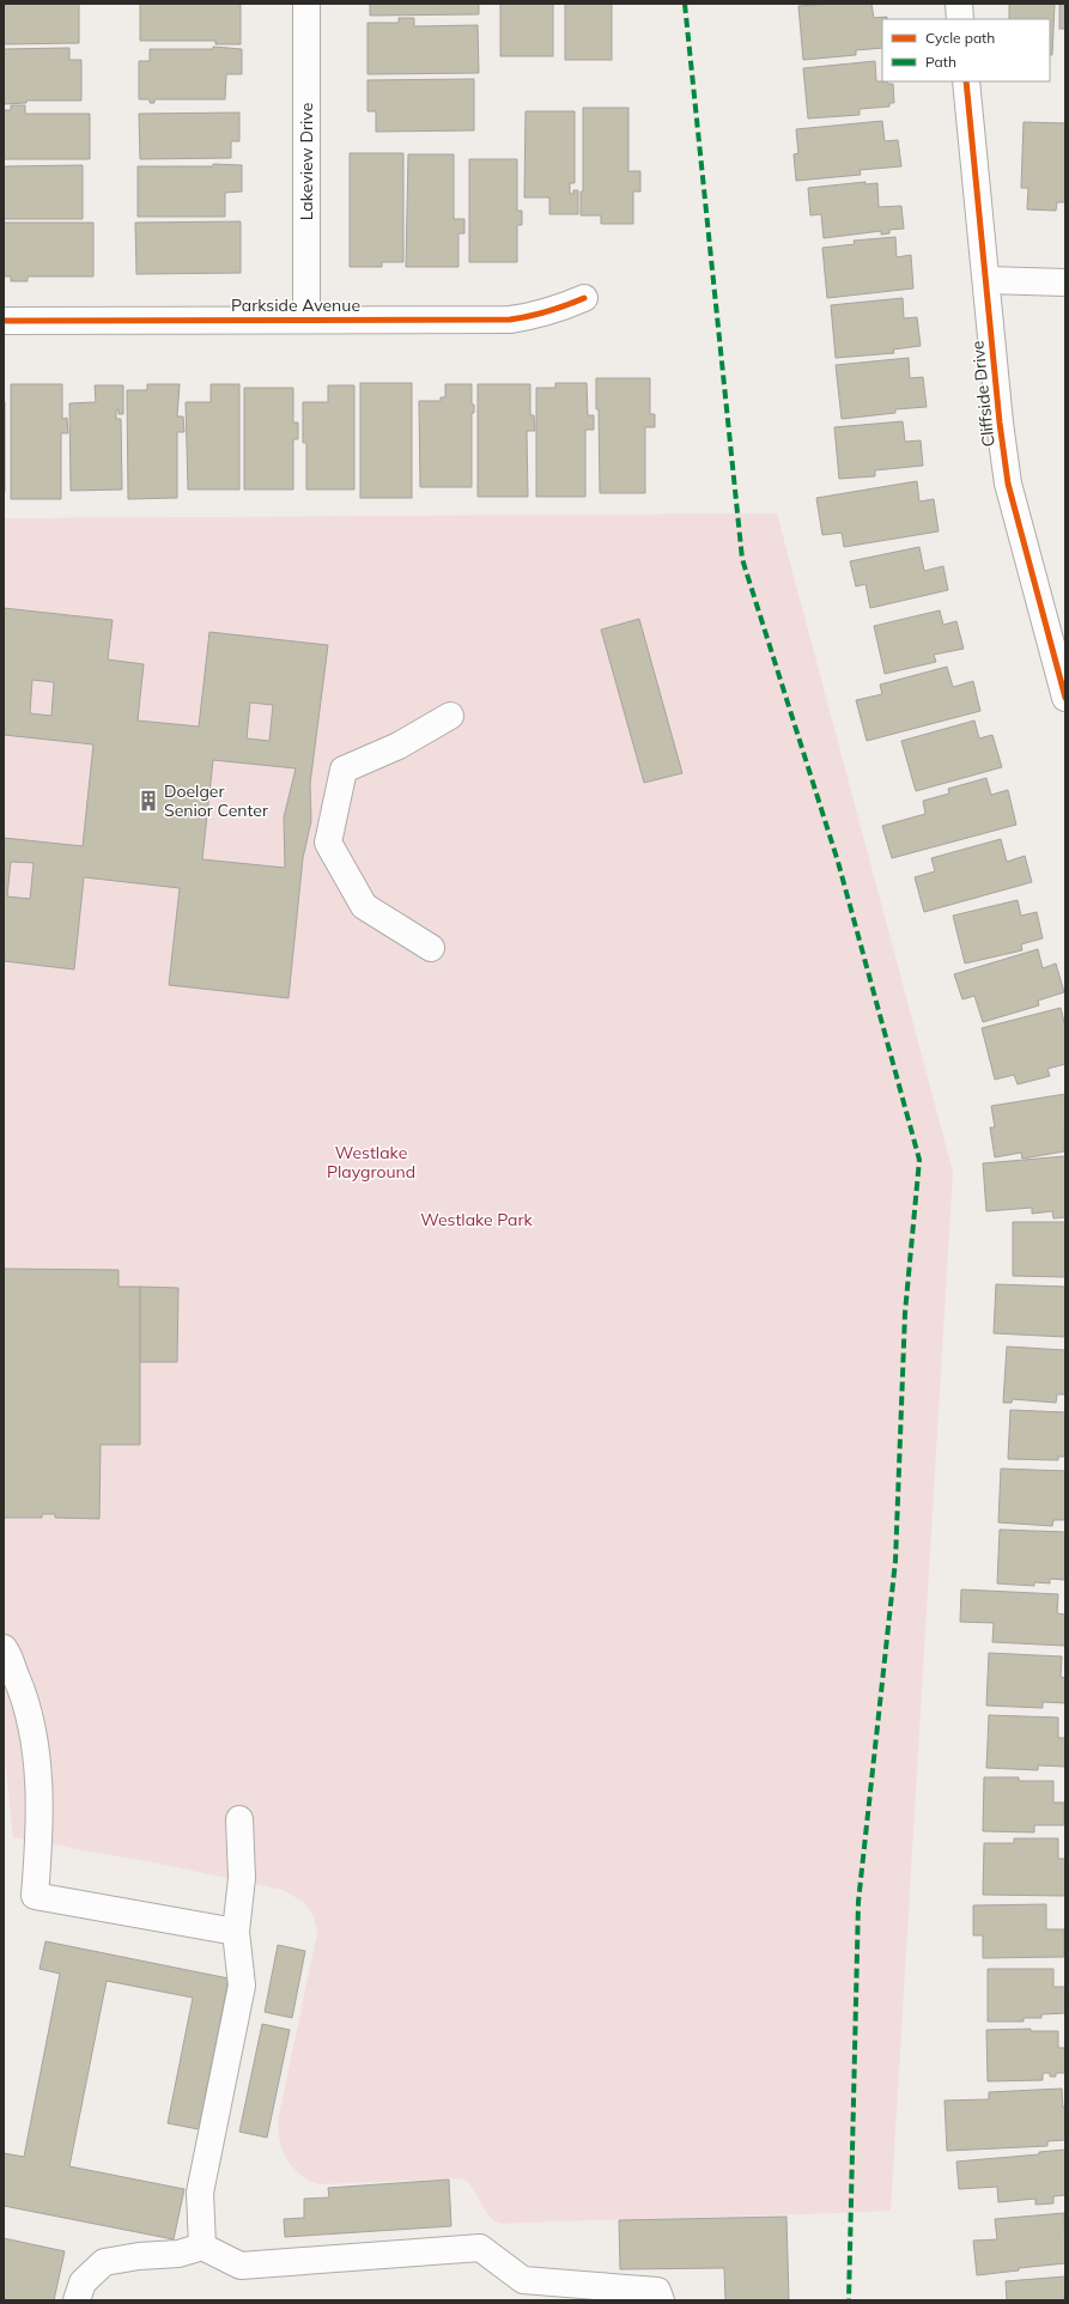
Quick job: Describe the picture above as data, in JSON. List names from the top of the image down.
{
  "streets": {
    "street": ["Lakeview Drive", "Parkside Avenue", "Cliffside Drive"]
  },
  "crossings": [
    ["Lakeview Drive", "Parkside Avenue"]
  ],
  "parks": ["Westlake Playground", "Westlake Park"],
  "places": {
    "building": ["Doelger Senior Center"]
  },
  "legend": ["Cycle path", "Path"]
}
